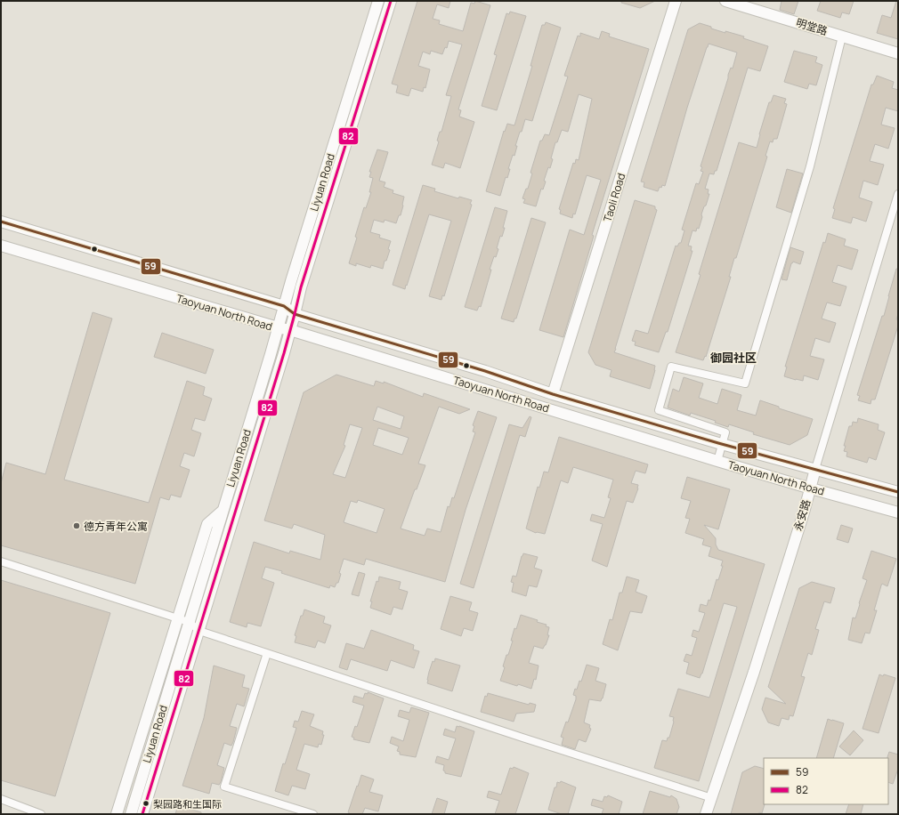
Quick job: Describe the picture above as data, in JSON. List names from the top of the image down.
{
  "streets": {
    "main road": [
      "明堂路",
      "Liyuan Road",
      "Taoli Road",
      "Taoyuan North Road",
      "永安路"
    ]
  },
  "crossings": [
    ["Liyuan Road", "Taoyuan North Road"],
    ["Taoli Road", "Taoyuan North Road"],
    ["Taoyuan North Road", "永安路"]
  ],
  "districts": ["御园社区"],
  "places": ["德方青年公寓", "梨园路和生国际"],
  "lines": ["transit line 82", "transit line 59"],
  "legend": ["59", "82"]
}
